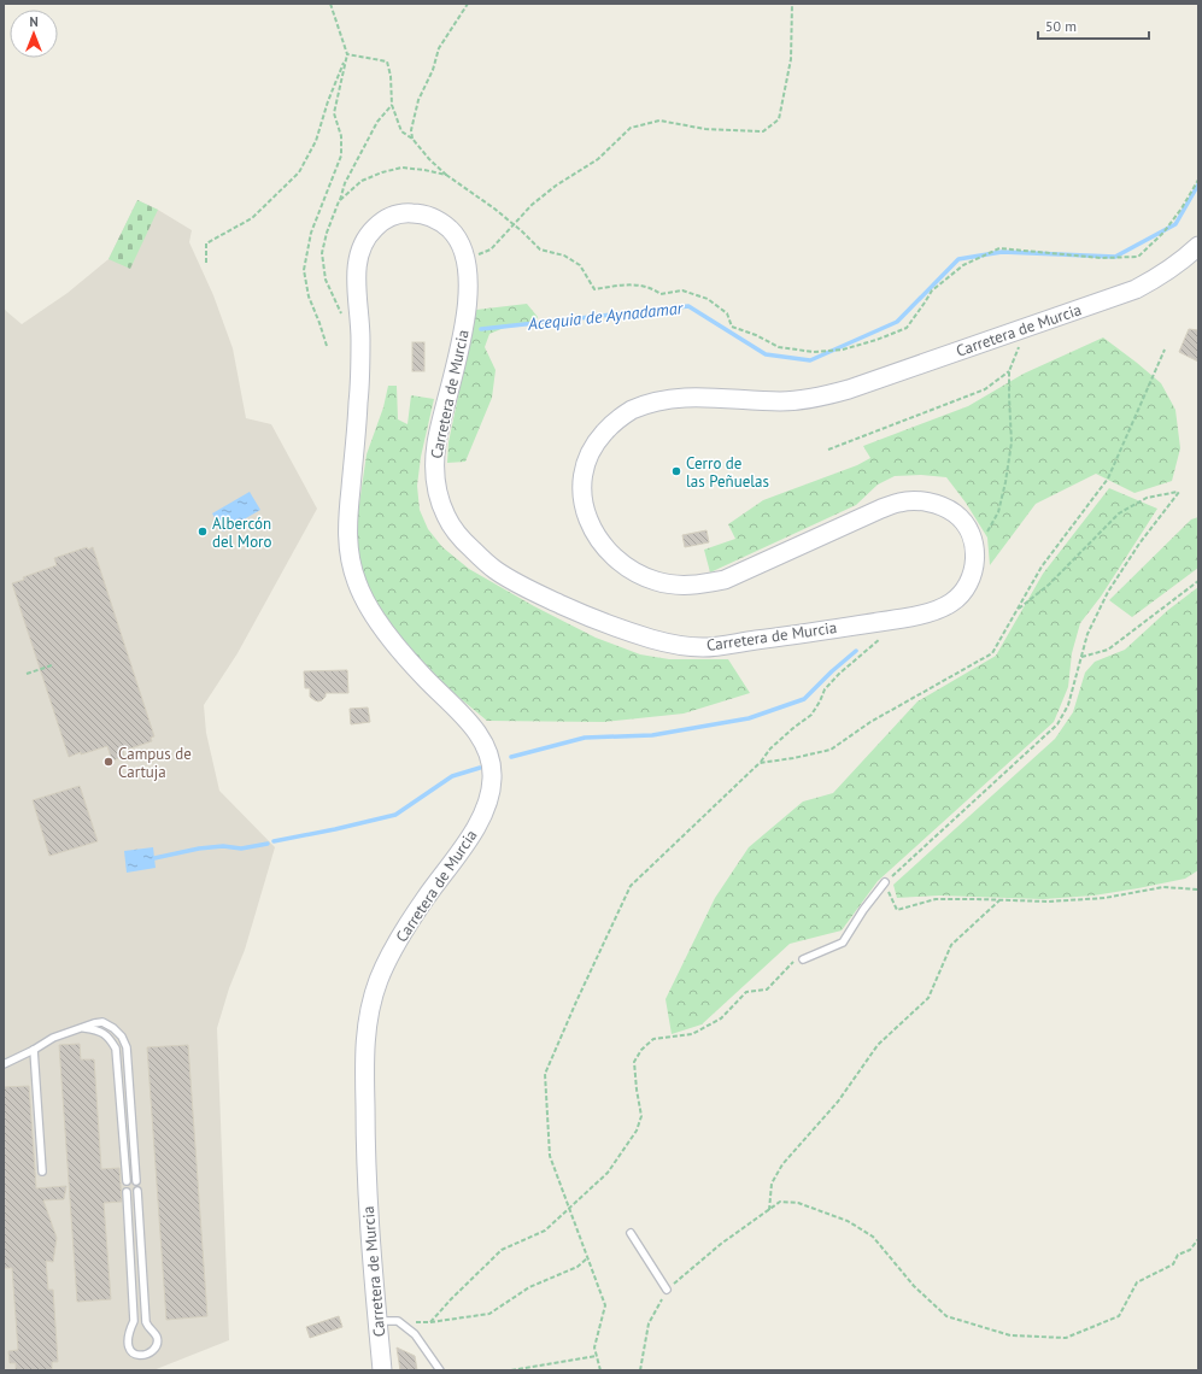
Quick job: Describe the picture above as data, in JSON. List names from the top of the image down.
{
  "streets": {
    "main road": ["Carretera de Murcia"]
  },
  "water": ["Acequia de Aynadamar"],
  "places": ["Cerro de las Peñuelas", "Albercón del Moro", "Campus de Cartuja"],
  "scale_bar": "50 m",
  "north": "top"
}
